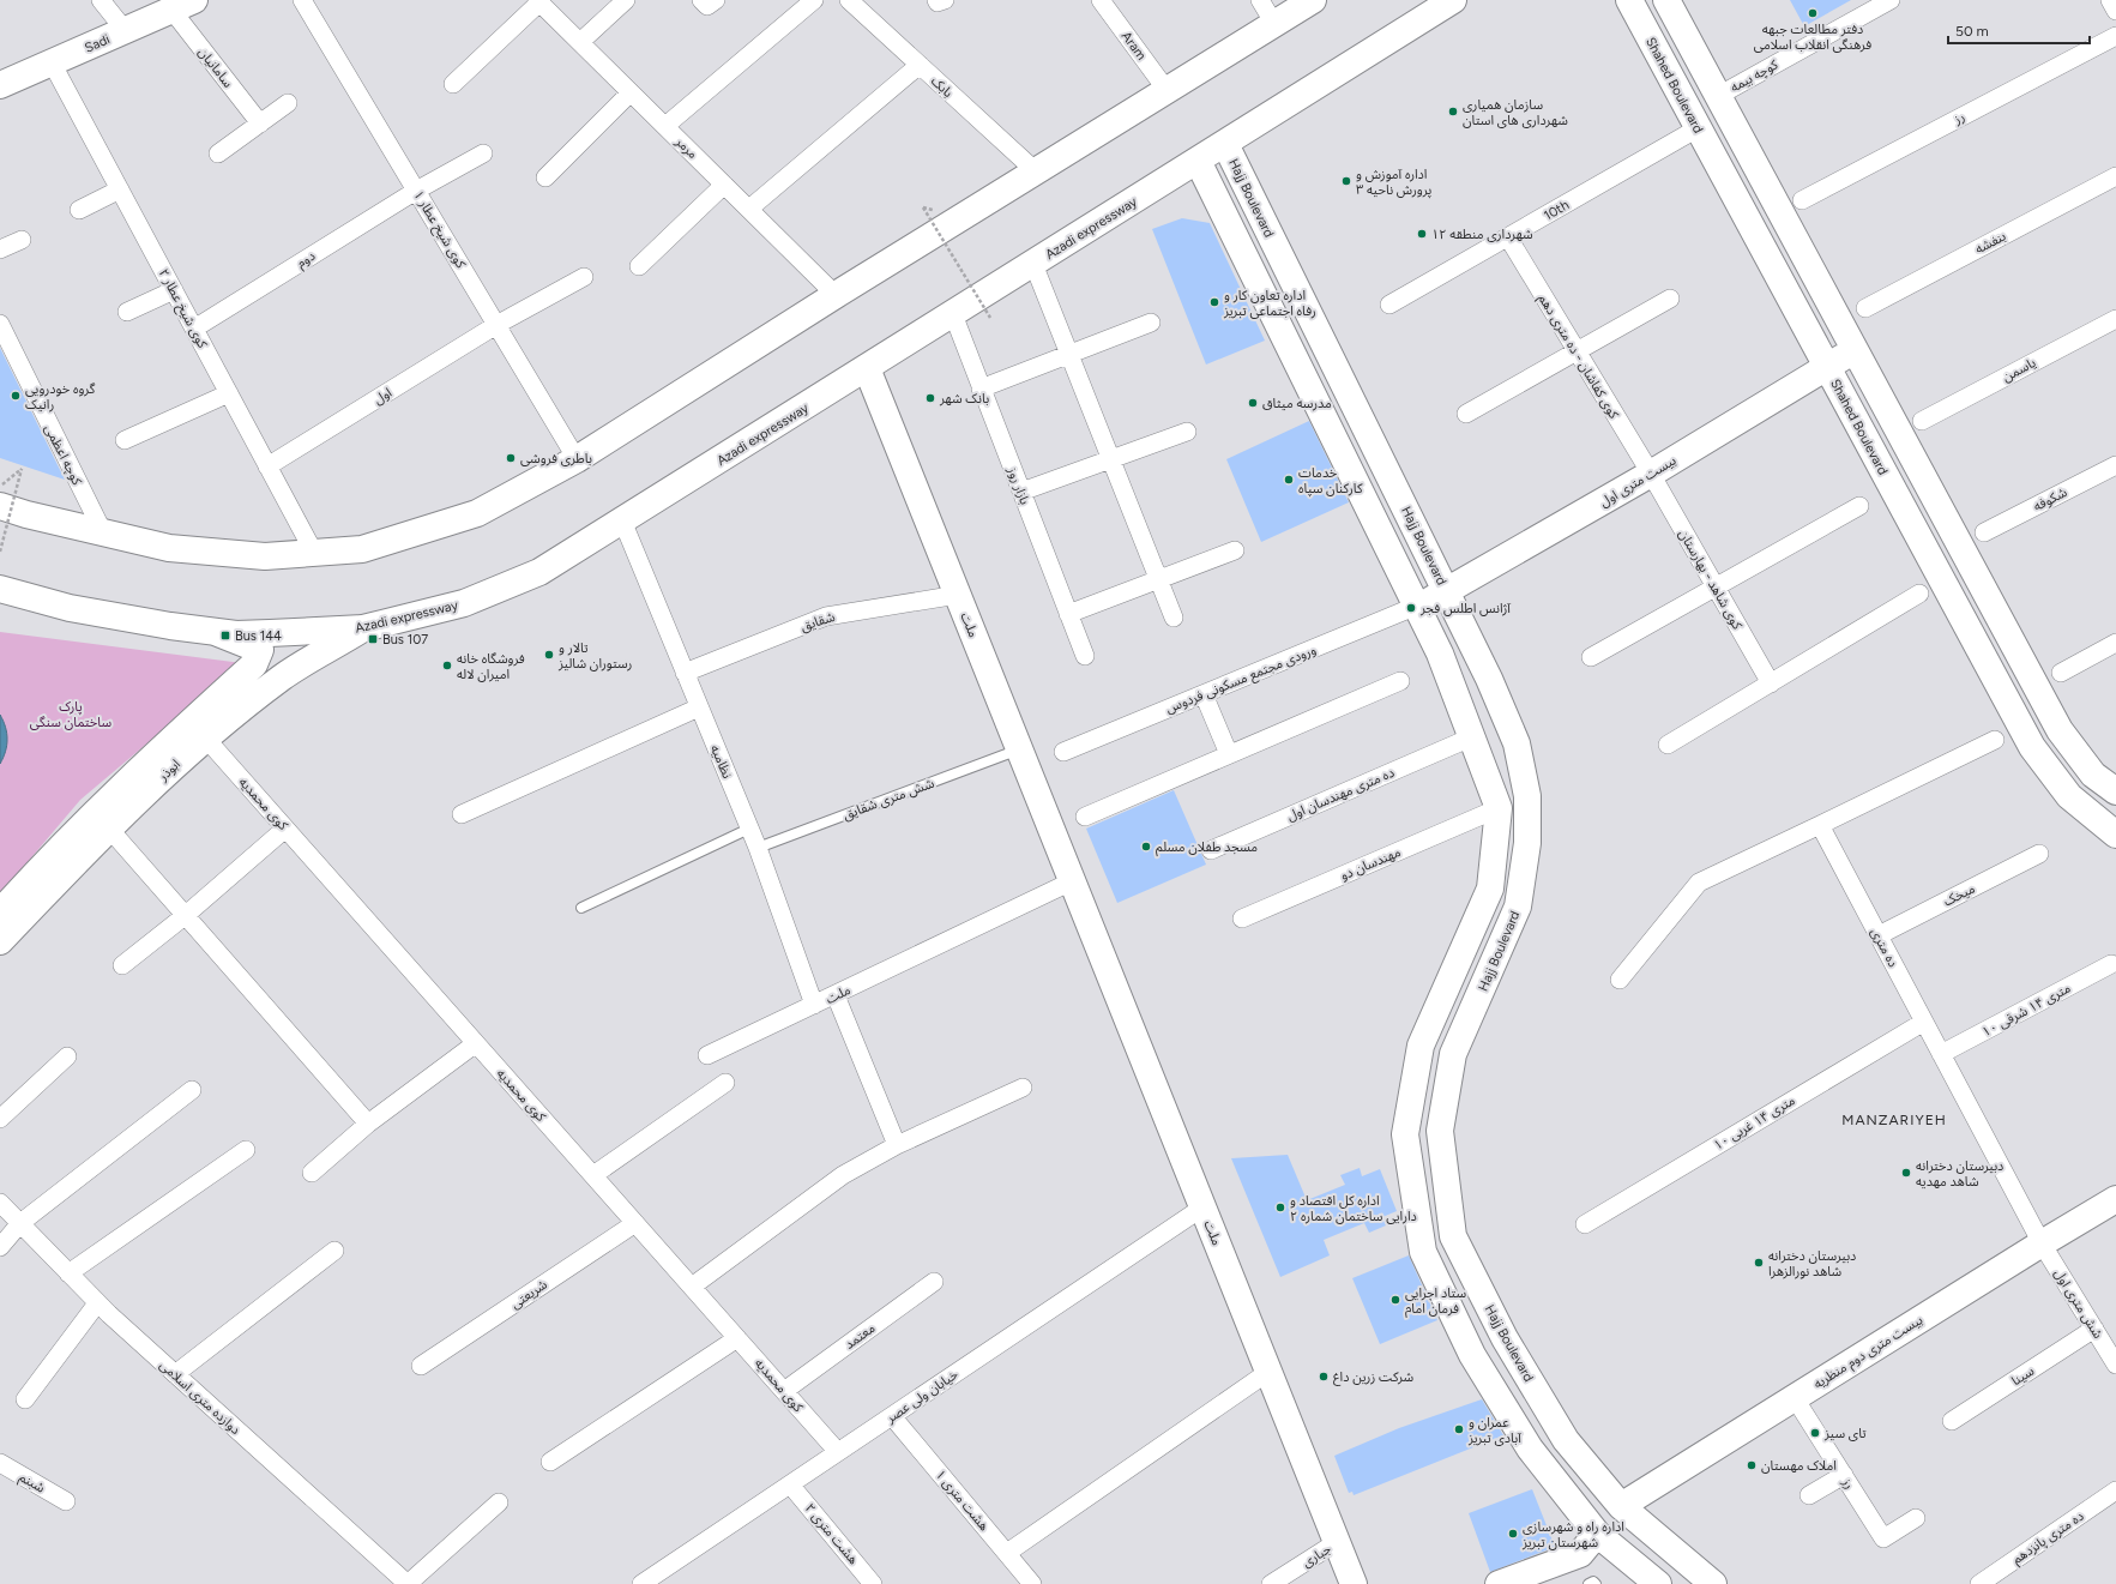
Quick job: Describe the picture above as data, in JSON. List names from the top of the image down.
{
  "streets": {
    "main road": [
      "Sadi",
      "Shahed Boulevard",
      "Hajj Boulevard",
      "Azadi expressway",
      "بیست متری اول",
      "ملت",
      "ابوذر",
      "بیست متری دوم منظریه"
    ],
    "street": [
      "Aram",
      "سامانیان",
      "کوچه بیمه",
      "بابک",
      "رز",
      "مرمر",
      "10th",
      "کوی شیخ عطار ۱",
      "بنفشه",
      "دوم",
      "کوی شیخ عطار ۲",
      "کوی کفاشان - ده متری دهم",
      "یاسمن",
      "اول",
      "کوچه اعظمی",
      "بازار روز",
      "شکوفه",
      "کوی شاهد - بهارستان",
      "شقایق",
      "ورودی مجتمع مسکونی فردوس",
      "نظامیه",
      "ده متری مهندسان اول",
      "کوی محمدیه",
      "مهندسان دو",
      "میخک",
      "ده متری",
      "۱۰ متری ۱۴ شرقی",
      "۱۰ متری ۱۴ غربی",
      "شریعتی",
      "شش متری اول",
      "معتمد",
      "سینا",
      "خیابان ولی عصر",
      "دوازده متری اسلامی",
      "شبنم",
      "هشت متری ۱",
      "هشت متری ۲",
      "ده متری پانزدهم",
      "جباری"
    ],
    "lane": ["شش متری شقایق"]
  },
  "crossings": [
    ["Sadi", "سامانیان"],
    ["Sadi", "کوی شیخ عطار ۲"],
    ["Shahed Boulevard", "10th"],
    ["Shahed Boulevard", "بیست متری اول"],
    ["رز", "بیست متری دوم منظریه"],
    ["Hajj Boulevard", "Azadi expressway"],
    ["Hajj Boulevard", "بیست متری اول"],
    ["Hajj Boulevard", "بیست متری دوم منظریه"],
    ["10th", "کوی کفاشان - ده متری دهم"],
    ["Azadi expressway", "بازار روز"],
    ["Azadi expressway", "ملت"],
    ["Azadi expressway", "نظامیه"],
    ["Azadi expressway", "ابوذر"],
    ["کوی شیخ عطار ۱", "دوم"],
    ["کوی شیخ عطار ۱", "اول"],
    ["دوم", "کوی شیخ عطار ۲"],
    ["کوی شیخ عطار ۲", "اول"],
    ["کوی کفاشان - ده متری دهم", "بیست متری اول"],
    ["کوی کفاشان - ده متری دهم", "کوی شاهد - بهارستان"],
    ["بیست متری اول", "کوی شاهد - بهارستان"],
    ["بیست متری اول", "ورودی مجتمع مسکونی فردوس"],
    ["شقایق", "ملت"],
    ["شقایق", "نظامیه"],
    ["ملت", "نظامیه"],
    ["ملت", "شش متری شقایق"],
    ["ملت", "خیابان ولی عصر"],
    ["ملت", "جباری"],
    ["نظامیه", "شش متری شقایق"],
    ["ابوذر", "کوی محمدیه"],
    ["کوی محمدیه", "شریعتی"],
    ["کوی محمدیه", "معتمد"],
    ["کوی محمدیه", "خیابان ولی عصر"],
    ["میخک", "ده متری"],
    ["ده متری", "۱۰ متری ۱۴ شرقی"],
    ["ده متری", "۱۰ متری ۱۴ غربی"],
    ["ده متری", "شش متری اول"],
    ["ده متری", "بیست متری دوم منظریه"],
    ["شش متری اول", "بیست متری دوم منظریه"],
    ["شش متری اول", "سینا"],
    ["خیابان ولی عصر", "هشت متری ۱"],
    ["خیابان ولی عصر", "هشت متری ۲"]
  ],
  "districts": ["MANZARIYEH"],
  "parks": ["پارک ساختمان سنگی"],
  "places": {
    "other": [
      "دفتر مطالعات جبهه فرهنگی انقلاب اسلامی",
      "سازمان همیاری شهرداری های استان",
      "اداره آموزش و پرورش ناحیه ۳",
      "شهرداری منطقه ۱۲",
      "اداره تعاون کار و رفاه اجتماعی تبریز",
      "گروه خودرویی رانیک",
      "بانک شهر",
      "مدرسه میثاق",
      "باطری فروشی",
      "خدمات کارکنان سپاه",
      "آژانس اطلس فجر",
      "تالار و رستوران شالیز",
      "فروشگاه خانه امیران لاله",
      "مسجد طفلان مسلم",
      "دبیرستان دخترانه شاهد مهدیه",
      "اداره کل اقتصاد و دارایی ساختمان شماره ۲",
      "دبیرستان دخترانه شاهد نورالزهرا",
      "ستاد اجرایی فرمان امام",
      "شرکت زرین داغ",
      "عمران و آبادی تبریز",
      "تای سیز",
      "املاک مهستان",
      "اداره راه و شهرسازی شهرستان تبریز"
    ],
    "transit": ["Bus 144", "Bus 107"]
  },
  "scale_bar": "50 m"
}
